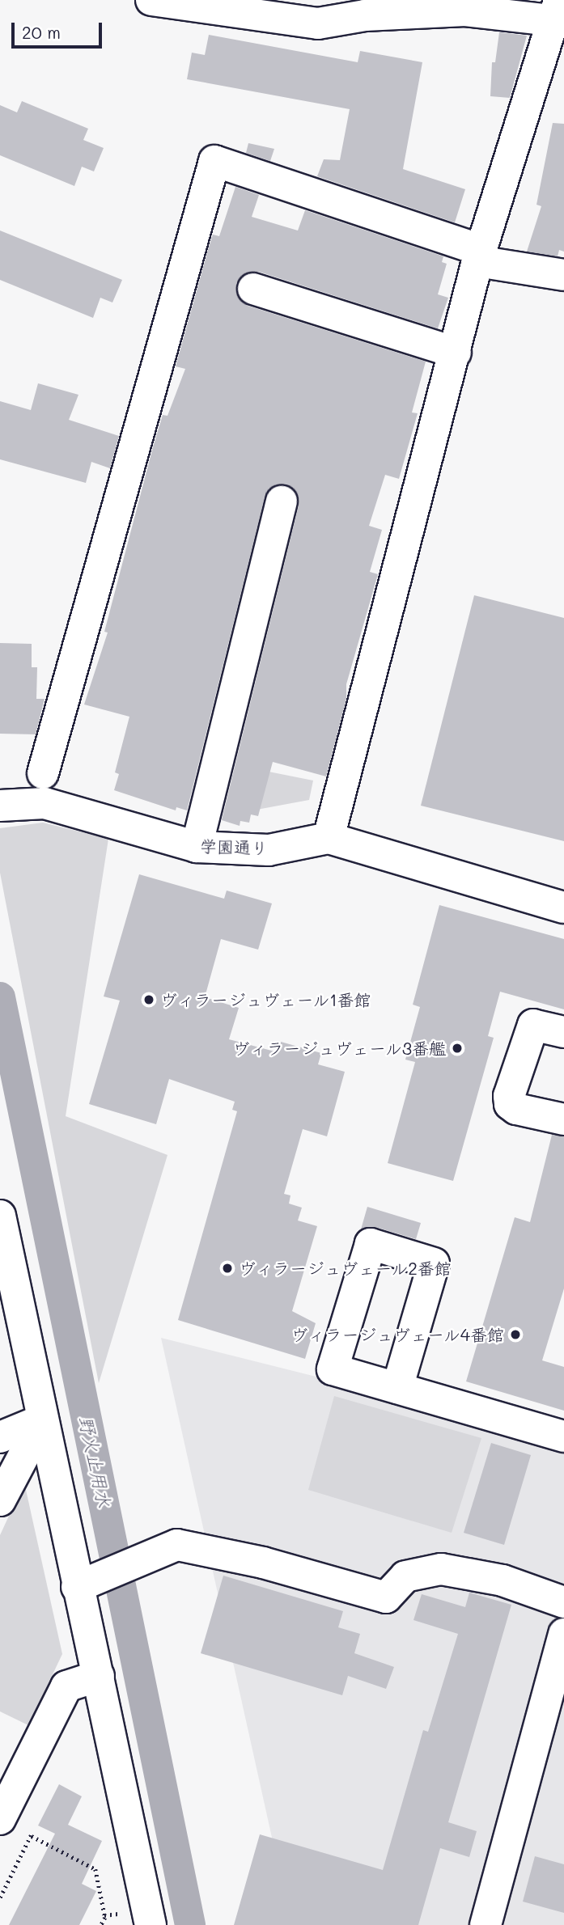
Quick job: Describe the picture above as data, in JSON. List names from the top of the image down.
{
  "streets": {
    "street": ["学園通り"]
  },
  "water": ["野火止用水"],
  "places": [
    "ヴィラージュヴェール1番館",
    "ヴィラージュヴェール3番艦",
    "ヴィラージュヴェール2番館",
    "ヴィラージュヴェール4番館"
  ],
  "scale_bar": "20 m"
}
